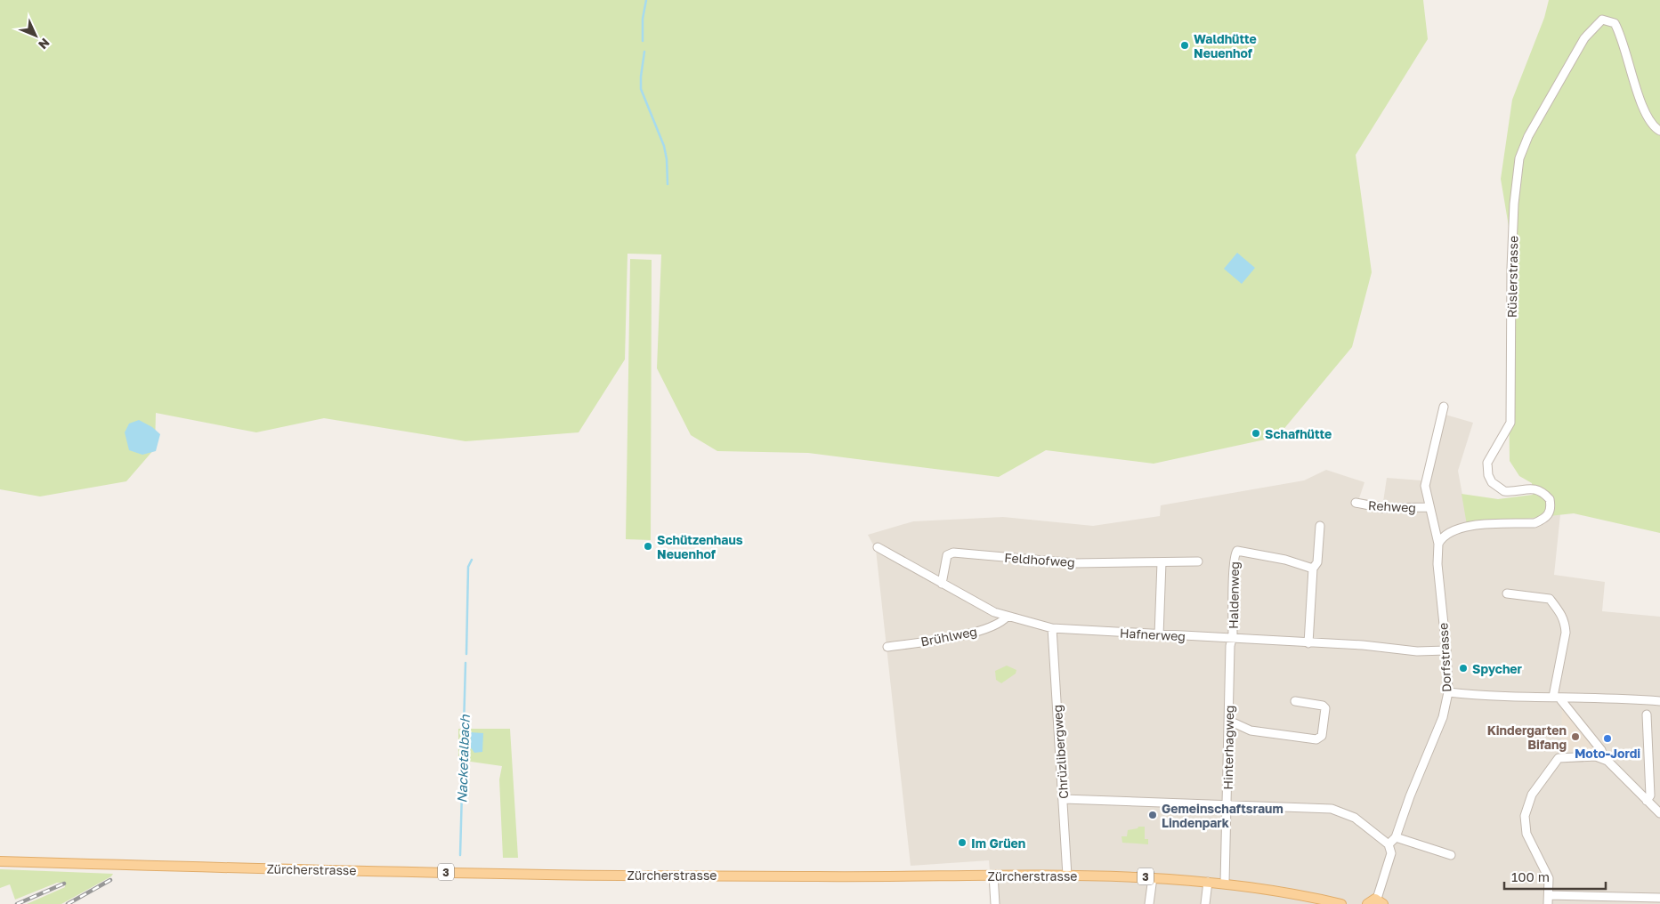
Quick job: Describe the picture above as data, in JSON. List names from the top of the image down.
{
  "streets": {
    "main road": ["Zürcherstrasse", "3"],
    "street": [
      "Rüslerstrasse",
      "Rehweg",
      "Feldhofweg",
      "Haldenweg",
      "Hafnerweg",
      "Brühlweg",
      "Dorfstrasse",
      "Hinterhagweg",
      "Chrüzlibergweg"
    ]
  },
  "crossings": [
    ["Rüslerstrasse", "Dorfstrasse"],
    ["Rehweg", "Dorfstrasse"],
    ["Feldhofweg", "Hafnerweg"],
    ["Haldenweg", "Hafnerweg"],
    ["Haldenweg", "Hinterhagweg"],
    ["Hafnerweg", "Brühlweg"],
    ["Hafnerweg", "Dorfstrasse"],
    ["Hafnerweg", "Hinterhagweg"],
    ["Hafnerweg", "Chrüzlibergweg"],
    ["Hinterhagweg", "Zürcherstrasse"],
    ["Chrüzlibergweg", "Zürcherstrasse"]
  ],
  "water": ["Nacketalbach"],
  "places": [
    "Waldhütte Neuenhof",
    "Schafhütte",
    "Schützenhaus Neuenhof",
    "Spycher",
    "Kindergarten Bifang",
    "Moto-Jordi",
    "Gemeinschaftsraum Lindenpark",
    "Im Grüen"
  ],
  "scale_bar": "100 m",
  "north": "bottom right"
}
